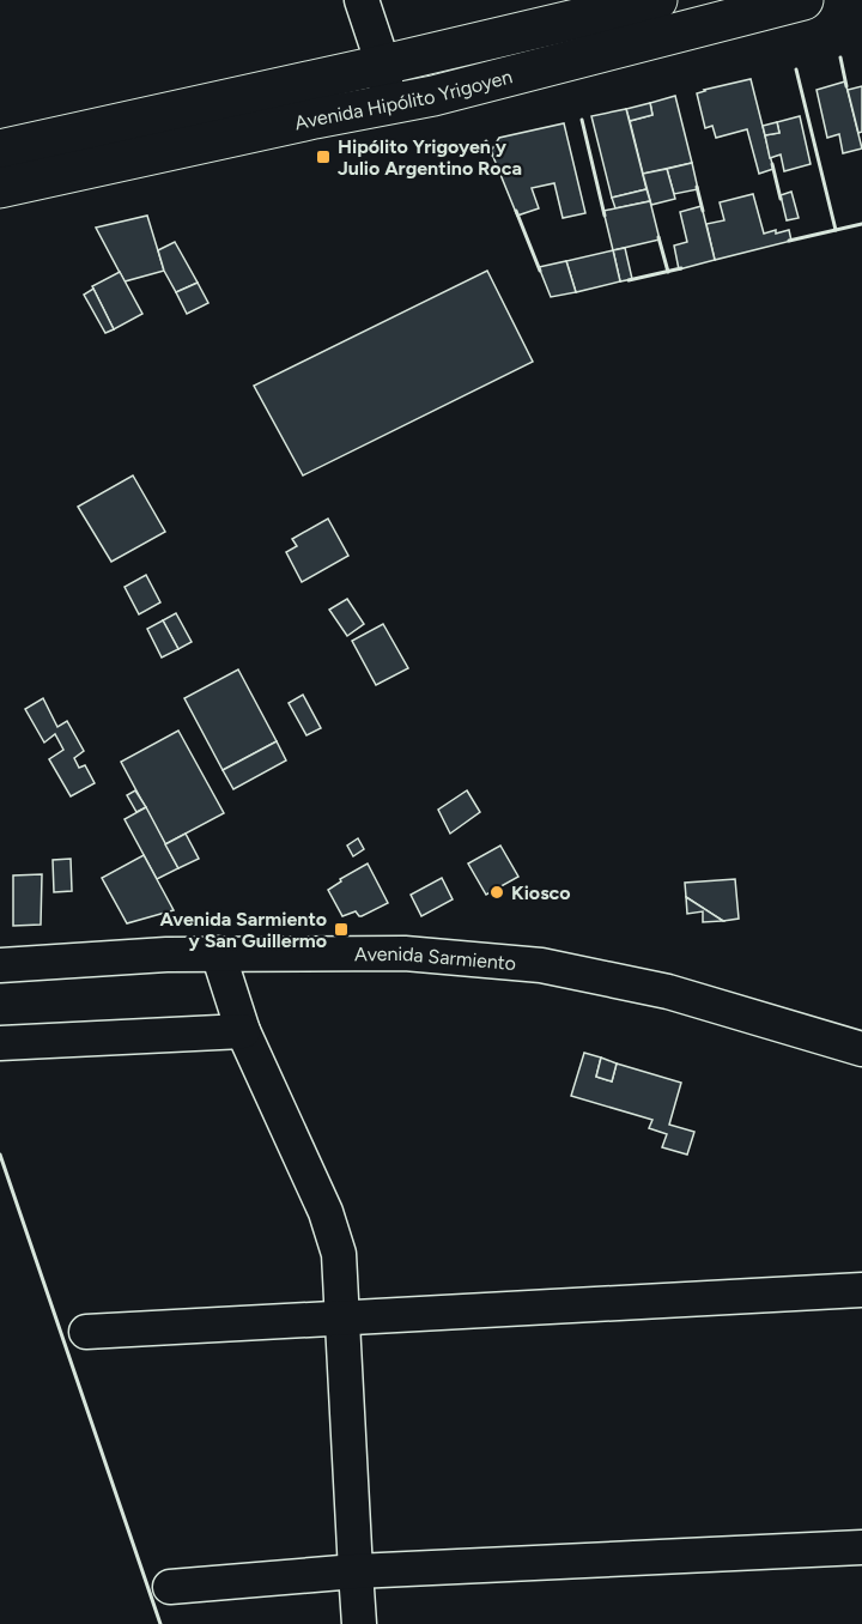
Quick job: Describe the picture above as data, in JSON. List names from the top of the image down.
{
  "streets": {
    "main road": ["Avenida Hipólito Yrigoyen"],
    "street": ["Avenida Sarmiento"]
  },
  "places": {
    "transit": ["Hipólito Yrigoyen y Julio Argentino Roca", "Avenida Sarmiento y San Guillermo"],
    "other": ["Kiosco"]
  }
}
